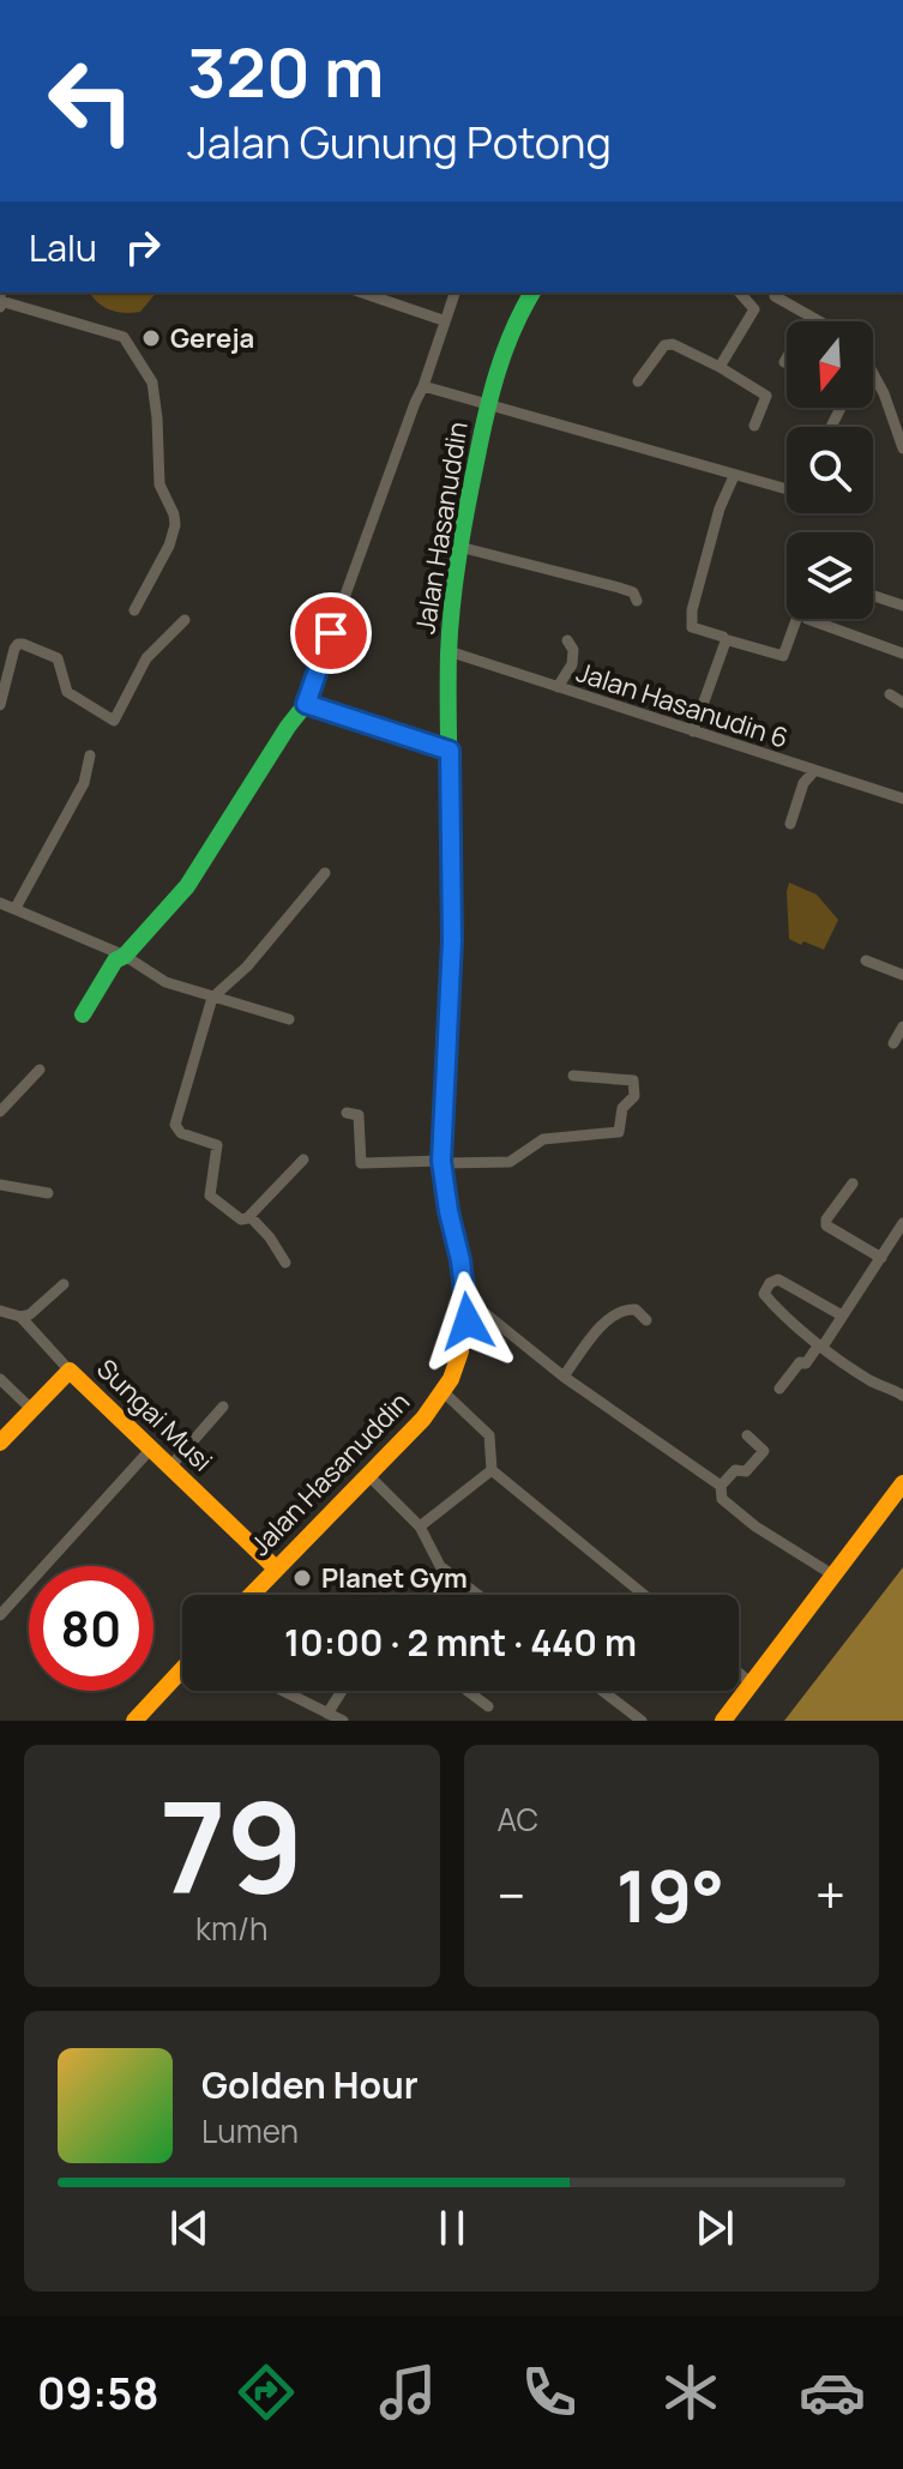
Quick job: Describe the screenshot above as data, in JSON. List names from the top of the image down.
{
  "streets": {
    "main road": ["Jalan Hasanuddin", "Sungai Musi"],
    "street": ["Jalan Hasanudin 6"]
  },
  "crossings": [
    ["Jalan Hasanuddin", "Jalan Hasanudin 6"],
    ["Jalan Hasanuddin", "Sungai Musi"]
  ],
  "places": ["Gereja", "Planet Gym"],
  "north": "bottom",
  "page": {
    "turn": ["320 m", "Jalan Gunung Potong"],
    "then": "Lalu",
    "limit": "80",
    "trip": "10:00 · 2 mnt · 440 m",
    "tile": [
      ["79", "km/h"],
      "AC"
    ],
    "heat": ["−", "19°", "+"],
    "song": ["Golden Hour", "Lumen"],
    "tabs": "09:58"
  }
}
